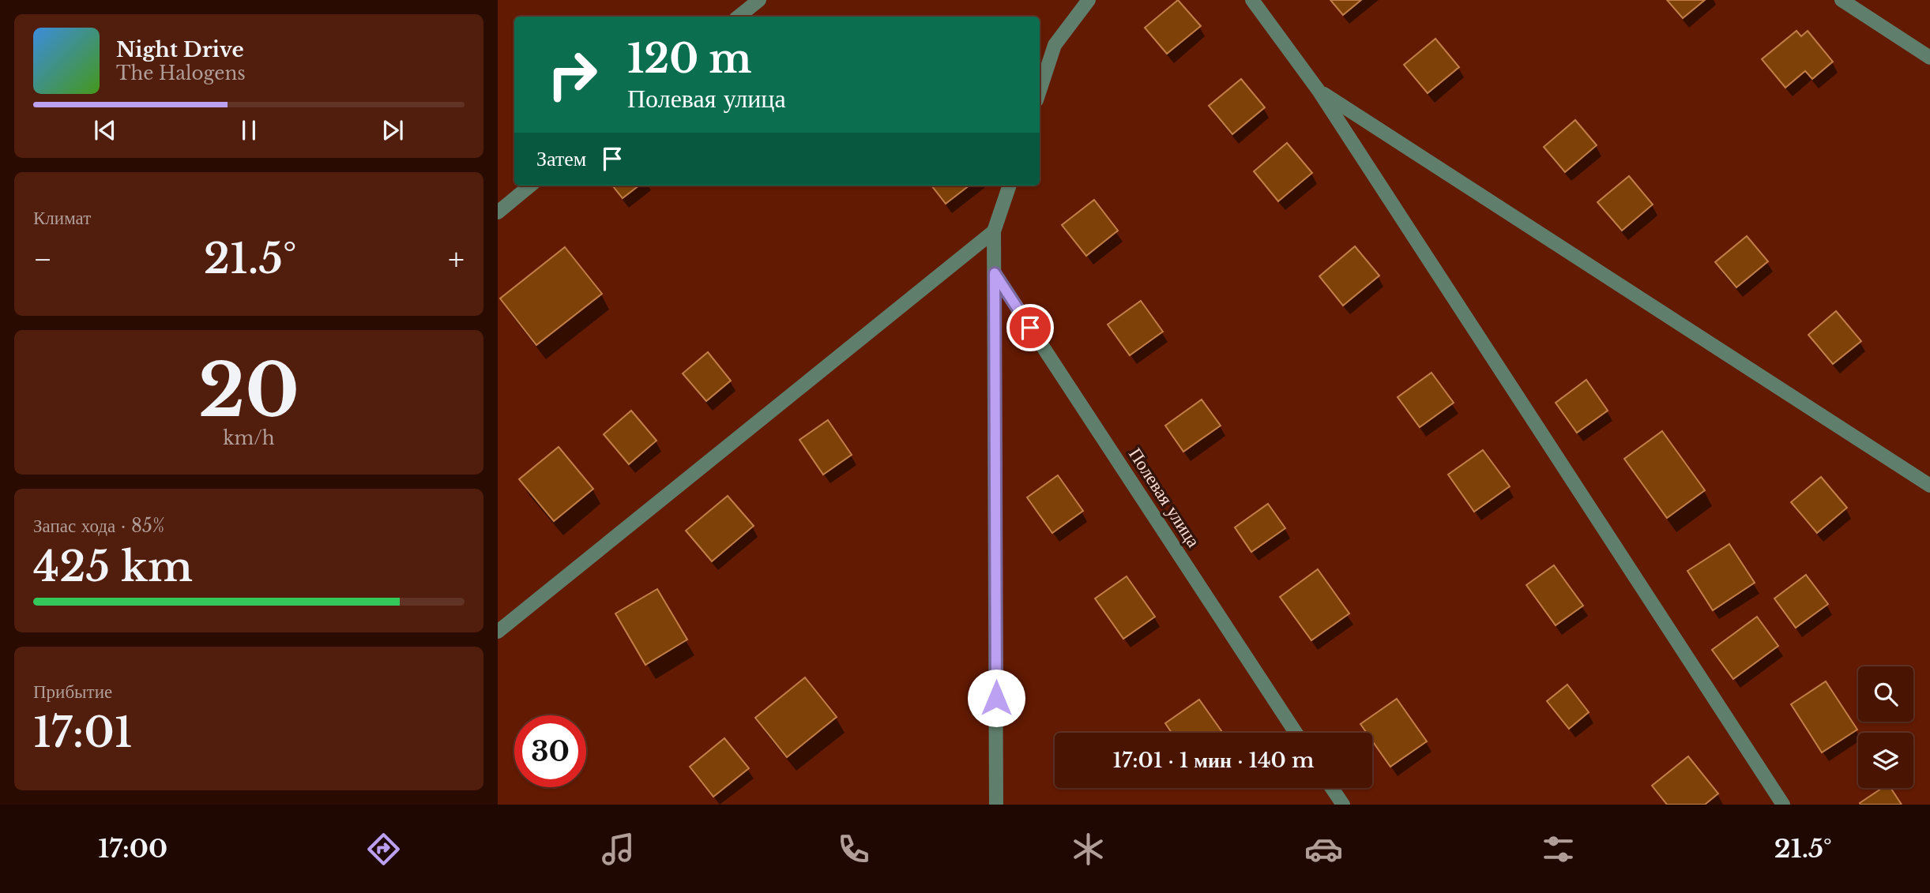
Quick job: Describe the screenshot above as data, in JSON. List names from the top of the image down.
{
  "streets": {
    "street": ["Полевая улица"]
  },
  "page": {
    "turn": ["120 m", "Полевая улица"],
    "song": ["Night Drive", "The Halogens"],
    "then": "Затем",
    "tile": [
      "Климат",
      ["20", "km/h"],
      ["Запас хода · 85%", "425 km"],
      ["Прибытие", "17:01"]
    ],
    "heat": ["−", "21.5°", "+"],
    "limit": "30",
    "trip": "17:01 · 1 мин · 140 m",
    "tabs": ["17:00", "21.5°"]
  }
}
